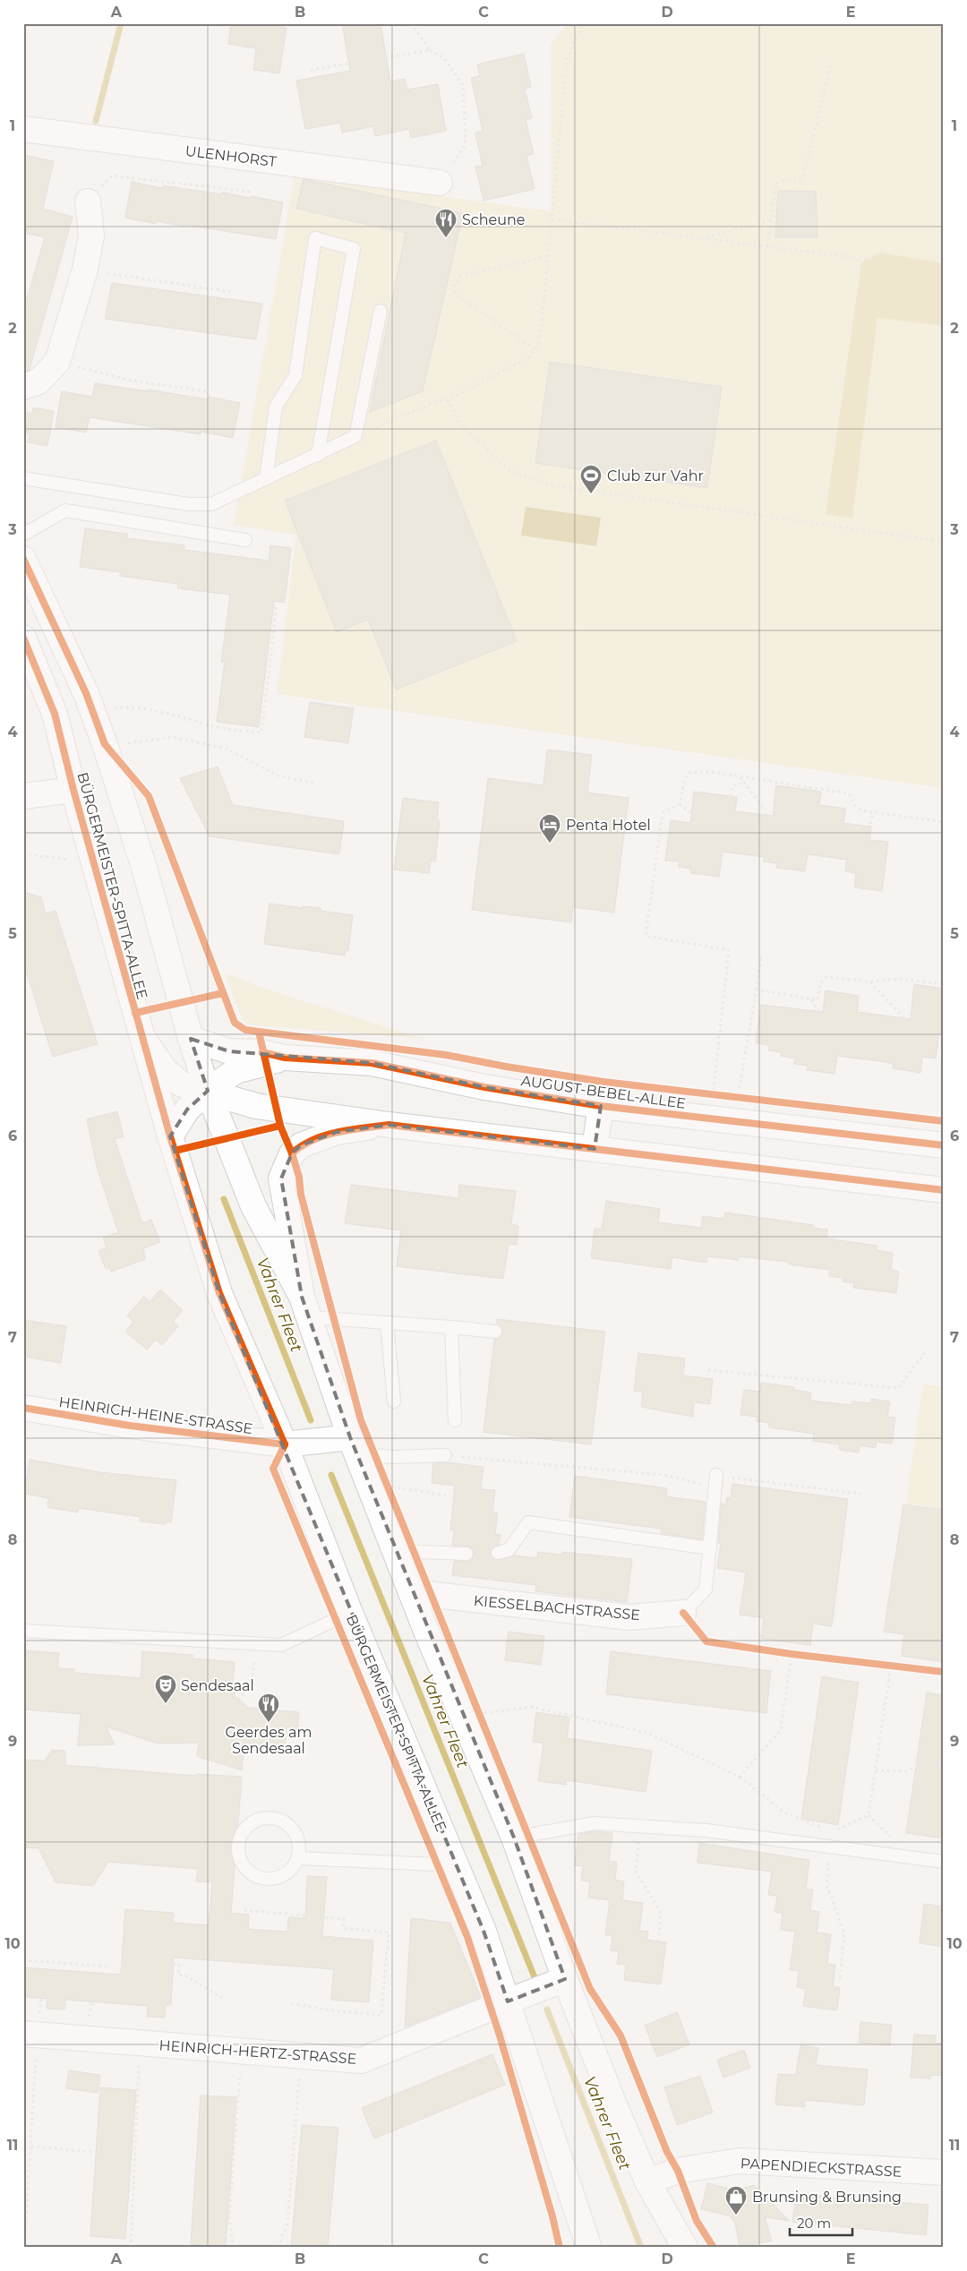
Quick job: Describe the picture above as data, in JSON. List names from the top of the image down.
{
  "streets": {
    "street": [
      "ULENHORST",
      "BÜRGERMEISTER-SPITTA-ALLEE",
      "AUGUST-BEBEL-ALLEE",
      "HEINRICH-HEINE-STRASSE",
      "KIESSELBACHSTRASSE",
      "HEINRICH-HERTZ-STRASSE",
      "PAPENDIECKSTRASSE"
    ]
  },
  "crossings": [
    ["BÜRGERMEISTER-SPITTA-ALLEE", "AUGUST-BEBEL-ALLEE"],
    ["BÜRGERMEISTER-SPITTA-ALLEE", "HEINRICH-HEINE-STRASSE"],
    ["BÜRGERMEISTER-SPITTA-ALLEE", "KIESSELBACHSTRASSE"],
    ["BÜRGERMEISTER-SPITTA-ALLEE", "HEINRICH-HERTZ-STRASSE"],
    ["BÜRGERMEISTER-SPITTA-ALLEE", "PAPENDIECKSTRASSE"]
  ],
  "water": ["Vahrer Fleet"],
  "places": {
    "restaurant": ["Scheune", "Geerdes am Sendesaal"],
    "sports": ["Club zur Vahr"],
    "hotel": ["Penta Hotel"],
    "theatre": ["Sendesaal"],
    "shop": ["Brunsing & Brunsing"]
  },
  "scale_bar": "20 m",
  "grid": {
    "columns": [
      "A",
      "B",
      "C",
      "D",
      "E"
    ],
    "rows": [
      "1",
      "2",
      "3",
      "4",
      "5",
      "6",
      "7",
      "8",
      "9",
      "10",
      "11"
    ]
  }
}
